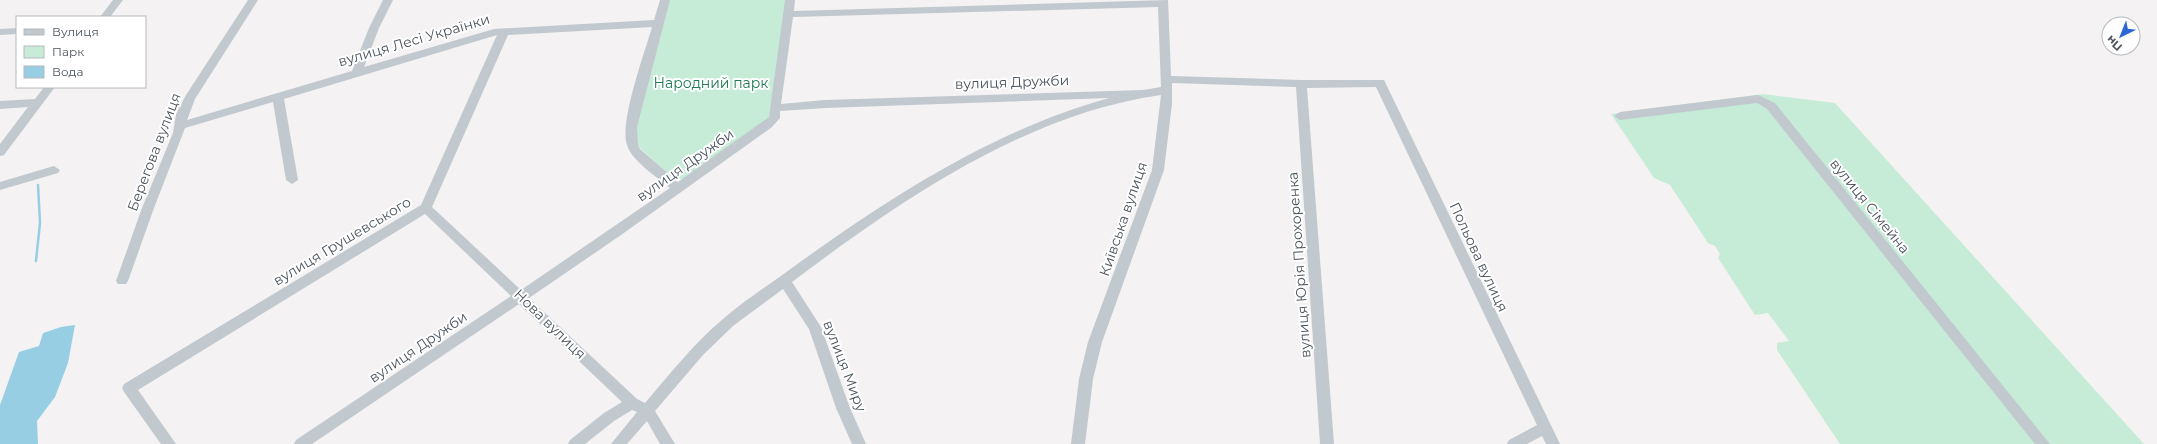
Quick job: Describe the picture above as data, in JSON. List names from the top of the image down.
{
  "streets": {
    "street": [
      "вулиця Лесі Українки",
      "вулиця Дружби",
      "Берегова вулиця",
      "вулиця Сімейна",
      "Київська вулиця",
      "вулиця Грушевського",
      "Польова вулиця",
      "вулиця Юрія Прохоренка",
      "Нова вулиця",
      "вулиця Миру"
    ]
  },
  "crossings": [
    ["вулиця Лесі Українки", "Берегова вулиця"],
    ["вулиця Лесі Українки", "вулиця Грушевського"],
    ["вулиця Дружби", "Нова вулиця"],
    ["вулиця Грушевського", "Нова вулиця"],
    ["Польова вулиця", "вулиця Юрія Прохоренка"]
  ],
  "parks": ["Народний парк"],
  "legend": ["Вулиця", "Парк", "Вода"],
  "north": "bottom left"
}
